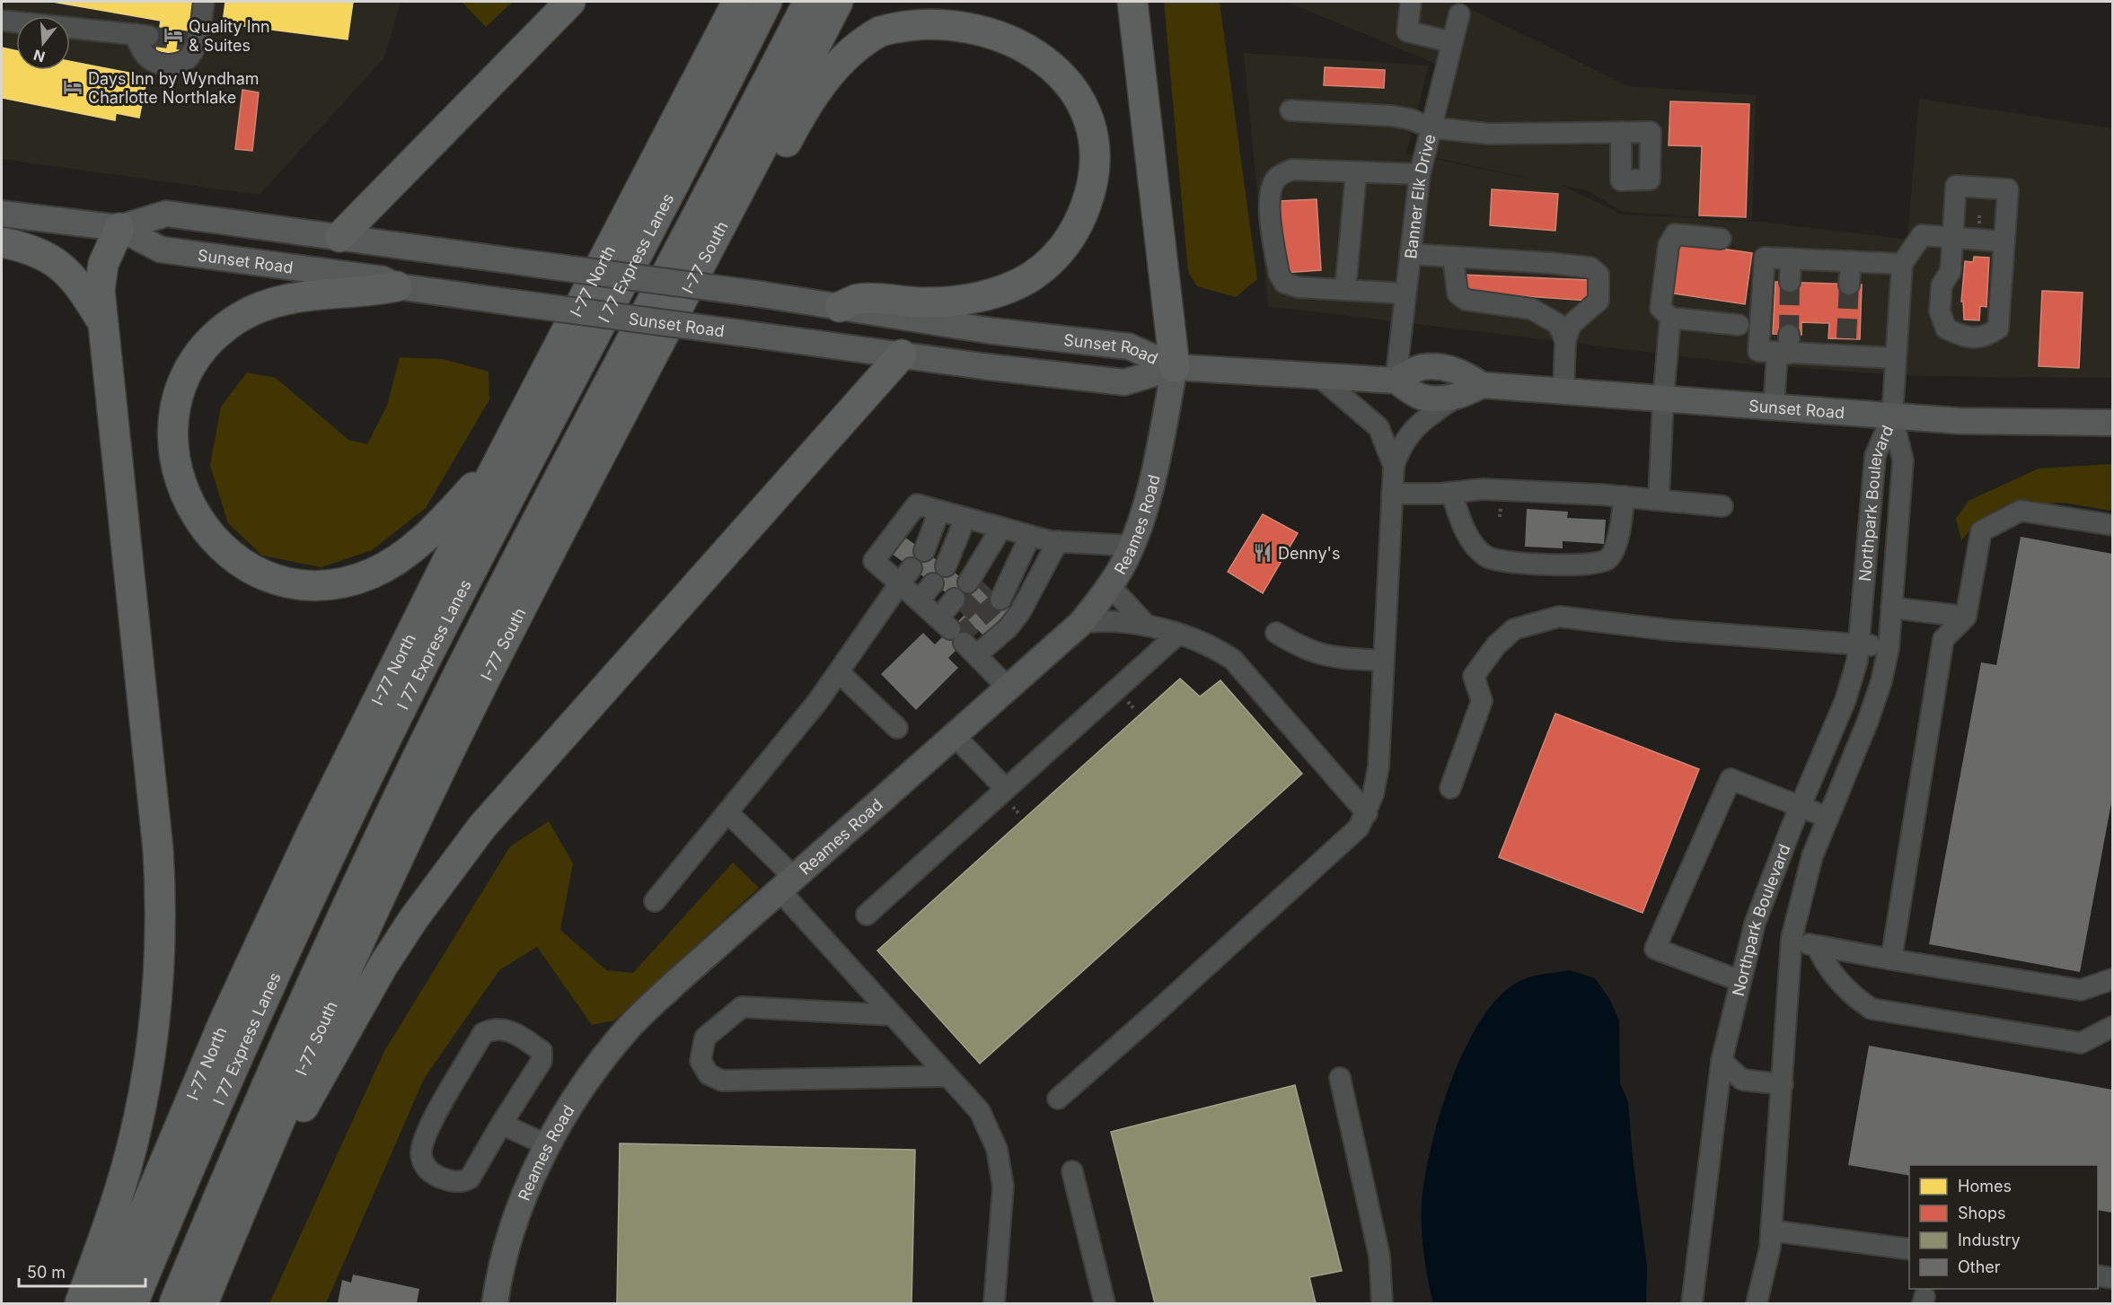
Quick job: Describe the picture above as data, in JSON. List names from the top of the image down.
{
  "streets": {
    "highway": ["I-77 South", "I 77 Express Lanes", "I-77 North"],
    "main road": ["Sunset Road", "Reames Road"],
    "street": ["Banner Elk Drive", "Northpark Boulevard"]
  },
  "crossings": [
    ["Banner Elk Drive", "Sunset Road"],
    ["Sunset Road", "Northpark Boulevard"],
    ["Sunset Road", "Reames Road"]
  ],
  "places": {
    "hotel": ["Quality Inn & Suites", "Days Inn by Wyndham Charlotte Northlake"],
    "restaurant": ["Denny's"]
  },
  "legend": [
    "Homes",
    "Shops",
    "Industry",
    "Other"
  ],
  "scale_bar": "50 m",
  "north": "bottom"
}
